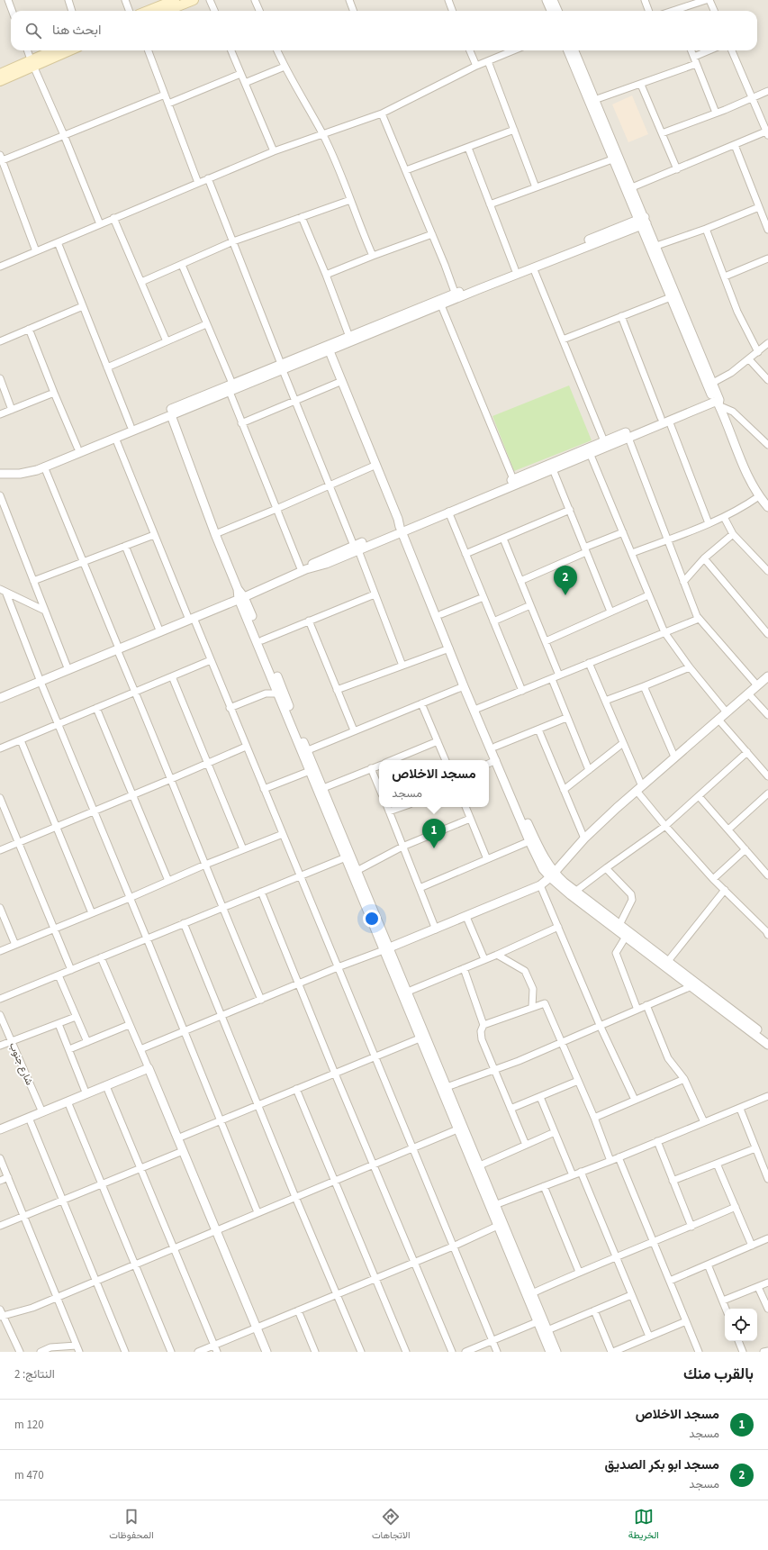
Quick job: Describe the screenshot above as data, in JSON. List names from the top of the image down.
{
  "streets": {
    "street": ["شارع جنوب"]
  },
  "page": {
    "search": "ابحث هنا",
    "pins": ["2", "1"],
    "popup": ["مسجد الاخلاص", "مسجد"],
    "heading": ["بالقرب منك", "النتائج: 2"],
    "list": [
      {
        "mark": "1",
        "name": "مسجد الاخلاص",
        "note": "مسجد",
        "value": "120 m"
      },
      {
        "mark": "2",
        "name": "مسجد ابو بكر الصديق",
        "note": "مسجد",
        "value": "470 m"
      }
    ],
    "nav": ["الخريطة", "الاتجاهات", "المحفوظات"]
  }
}
